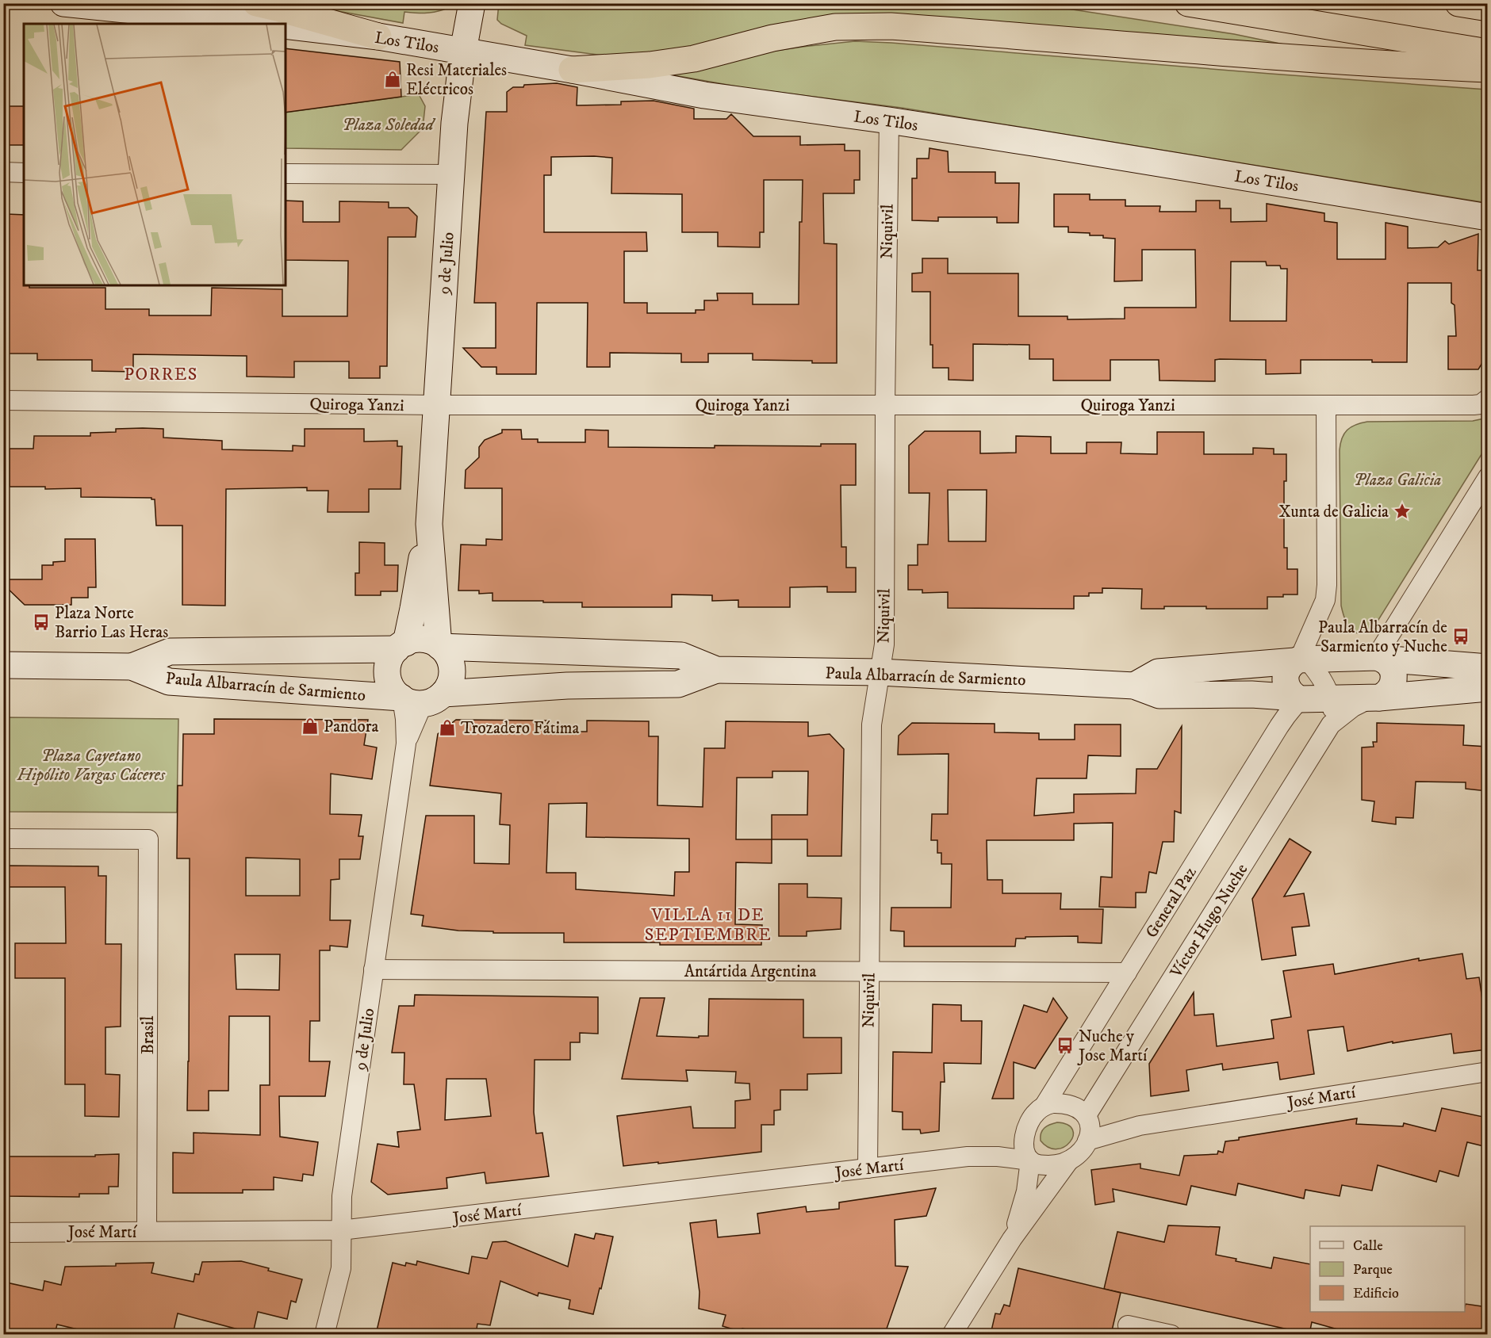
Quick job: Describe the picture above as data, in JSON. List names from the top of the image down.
{
  "streets": {
    "main road": ["Los Tilos", "9 de Julio", "Paula Albarracín de Sarmiento"],
    "street": [
      "Niquivil",
      "Quiroga Yanzi",
      "General Paz",
      "Víctor Hugo Nuche",
      "Antártida Argentina",
      "Brasil",
      "José Martí"
    ]
  },
  "crossings": [
    ["Los Tilos", "Niquivil"],
    ["Los Tilos", "9 de Julio"],
    ["Niquivil", "Quiroga Yanzi"],
    ["Niquivil", "Paula Albarracín de Sarmiento"],
    ["Niquivil", "Antártida Argentina"],
    ["Niquivil", "José Martí"],
    ["9 de Julio", "Quiroga Yanzi"],
    ["9 de Julio", "Paula Albarracín de Sarmiento"],
    ["9 de Julio", "Antártida Argentina"],
    ["9 de Julio", "José Martí"],
    ["Paula Albarracín de Sarmiento", "General Paz"],
    ["Paula Albarracín de Sarmiento", "Víctor Hugo Nuche"],
    ["General Paz", "Víctor Hugo Nuche"],
    ["General Paz", "Antártida Argentina"],
    ["General Paz", "José Martí"],
    ["Víctor Hugo Nuche", "José Martí"],
    ["Brasil", "José Martí"]
  ],
  "districts": ["PORRES", "VILLA 11 DE SEPTIEMBRE"],
  "parks": ["Plaza Soledad", "Plaza Galicia", "Plaza Cayetano Hipólito Vargas Cáceres"],
  "places": {
    "shop": ["Resi Materiales Eléctricos", "Pandora", "Trozadero Fátima"],
    "place": ["Xunta de Galicia"],
    "bus stop": ["Plaza Norte Barrio Las Heras", "Paula Albarracín de Sarmiento y Nuche", "Nuche y Jose Martí"]
  },
  "legend": ["Calle", "Parque", "Edificio"]
}
